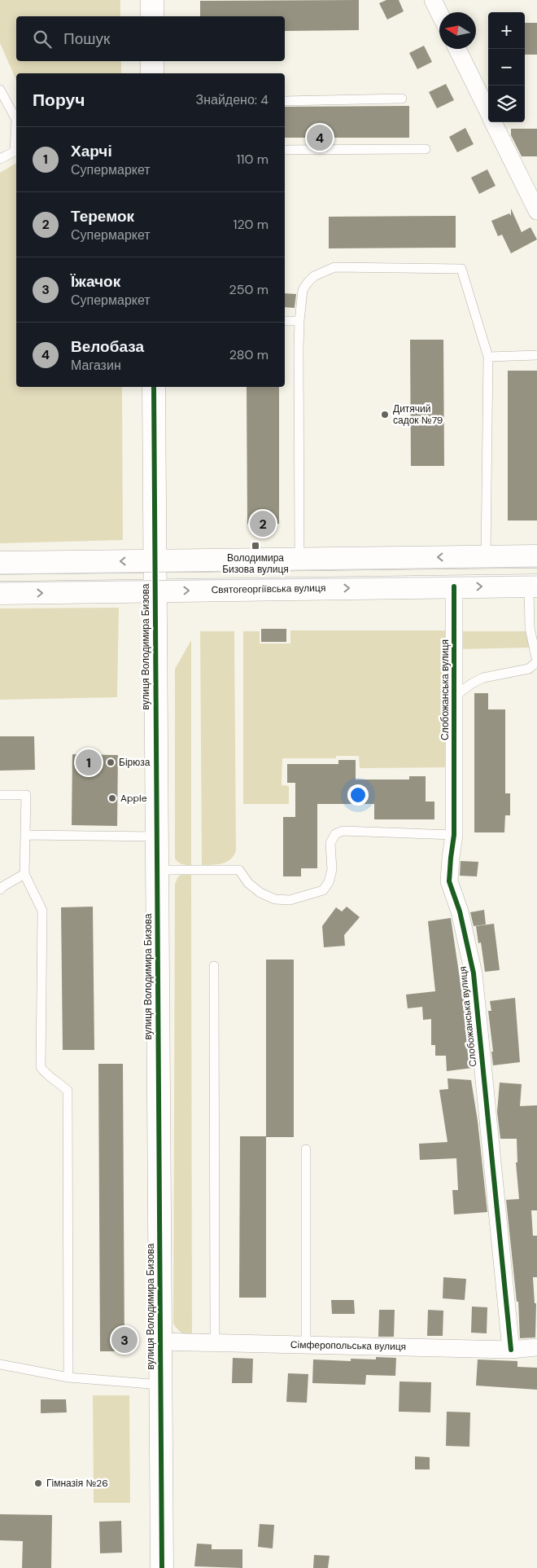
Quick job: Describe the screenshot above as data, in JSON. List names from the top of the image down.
{
  "streets": {
    "street": [
      "Святогеоргіївська вулиця",
      "вулиця Володимира Бизова",
      "Слобожанська вулиця",
      "Сімферопольська вулиця"
    ]
  },
  "crossings": [
    ["Святогеоргіївська вулиця", "вулиця Володимира Бизова"],
    ["Святогеоргіївська вулиця", "Слобожанська вулиця"],
    ["вулиця Володимира Бизова", "Сімферопольська вулиця"],
    ["Слобожанська вулиця", "Сімферопольська вулиця"]
  ],
  "places": {
    "other": [
      "Дитячий садок №79",
      "Бірюза",
      "Apple",
      "Гімназія №26"
    ],
    "transit": ["Володимира Бизова вулиця"]
  },
  "north": "left",
  "page": {
    "map_buttons": ["+", "−"],
    "search": "Пошук",
    "heading": ["Поруч", "Знайдено: 4"],
    "pins": [
      "4",
      "2",
      "1",
      "3"
    ],
    "list": [
      {
        "mark": "1",
        "name": "Харчі",
        "note": "Супермаркет",
        "value": "110 m"
      },
      {
        "mark": "2",
        "name": "Теремок",
        "note": "Супермаркет",
        "value": "120 m"
      },
      {
        "mark": "3",
        "name": "Їжачок",
        "note": "Супермаркет",
        "value": "250 m"
      },
      {
        "mark": "4",
        "name": "Велобаза",
        "note": "Магазин",
        "value": "280 m"
      }
    ]
  }
}
